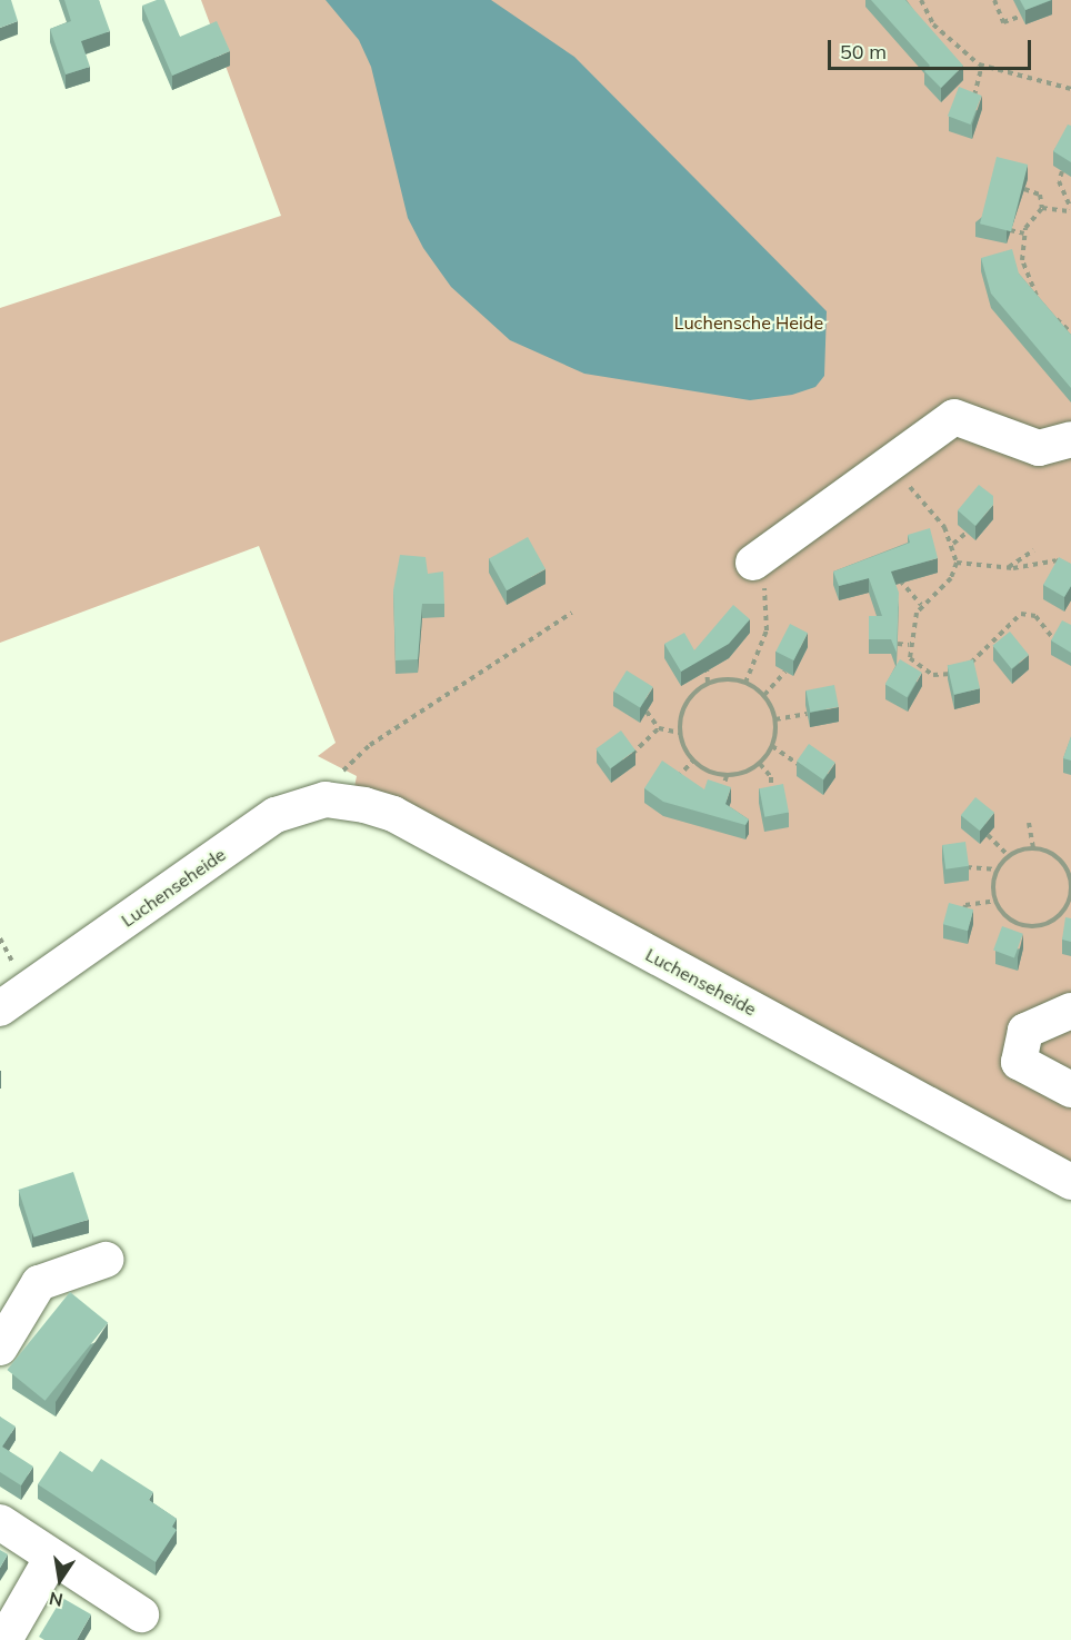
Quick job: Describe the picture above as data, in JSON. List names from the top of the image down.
{
  "streets": {
    "street": ["Luchenseheide"]
  },
  "parks": ["Luchensche Heide"],
  "scale_bar": "50 m",
  "north": "bottom"
}
